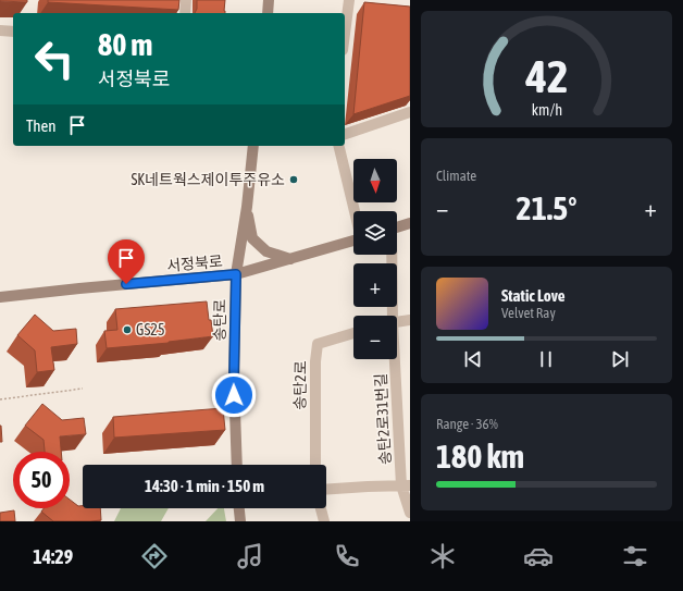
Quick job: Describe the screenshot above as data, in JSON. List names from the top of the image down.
{
  "streets": {
    "street": [
      "서정북로",
      "송탄로",
      "송탄2로",
      "송탄2로31번길"
    ]
  },
  "crossings": [
    ["서정북로", "송탄로"]
  ],
  "places": ["SK네트웍스제이투주유소", "GS25"],
  "north": "bottom",
  "page": {
    "turn": ["80 m", "서정북로"],
    "then": "Then",
    "tile": [
      "Climate",
      ["Range · 36%", "180 km"]
    ],
    "map_buttons": ["+", "−"],
    "heat": ["−", "21.5°", "+"],
    "song": ["Static Love", "Velvet Ray"],
    "limit": "50",
    "trip": "14:30 · 1 min · 150 m",
    "tabs": "14:29",
    "gauge": ["42", "km/h"]
  }
}
